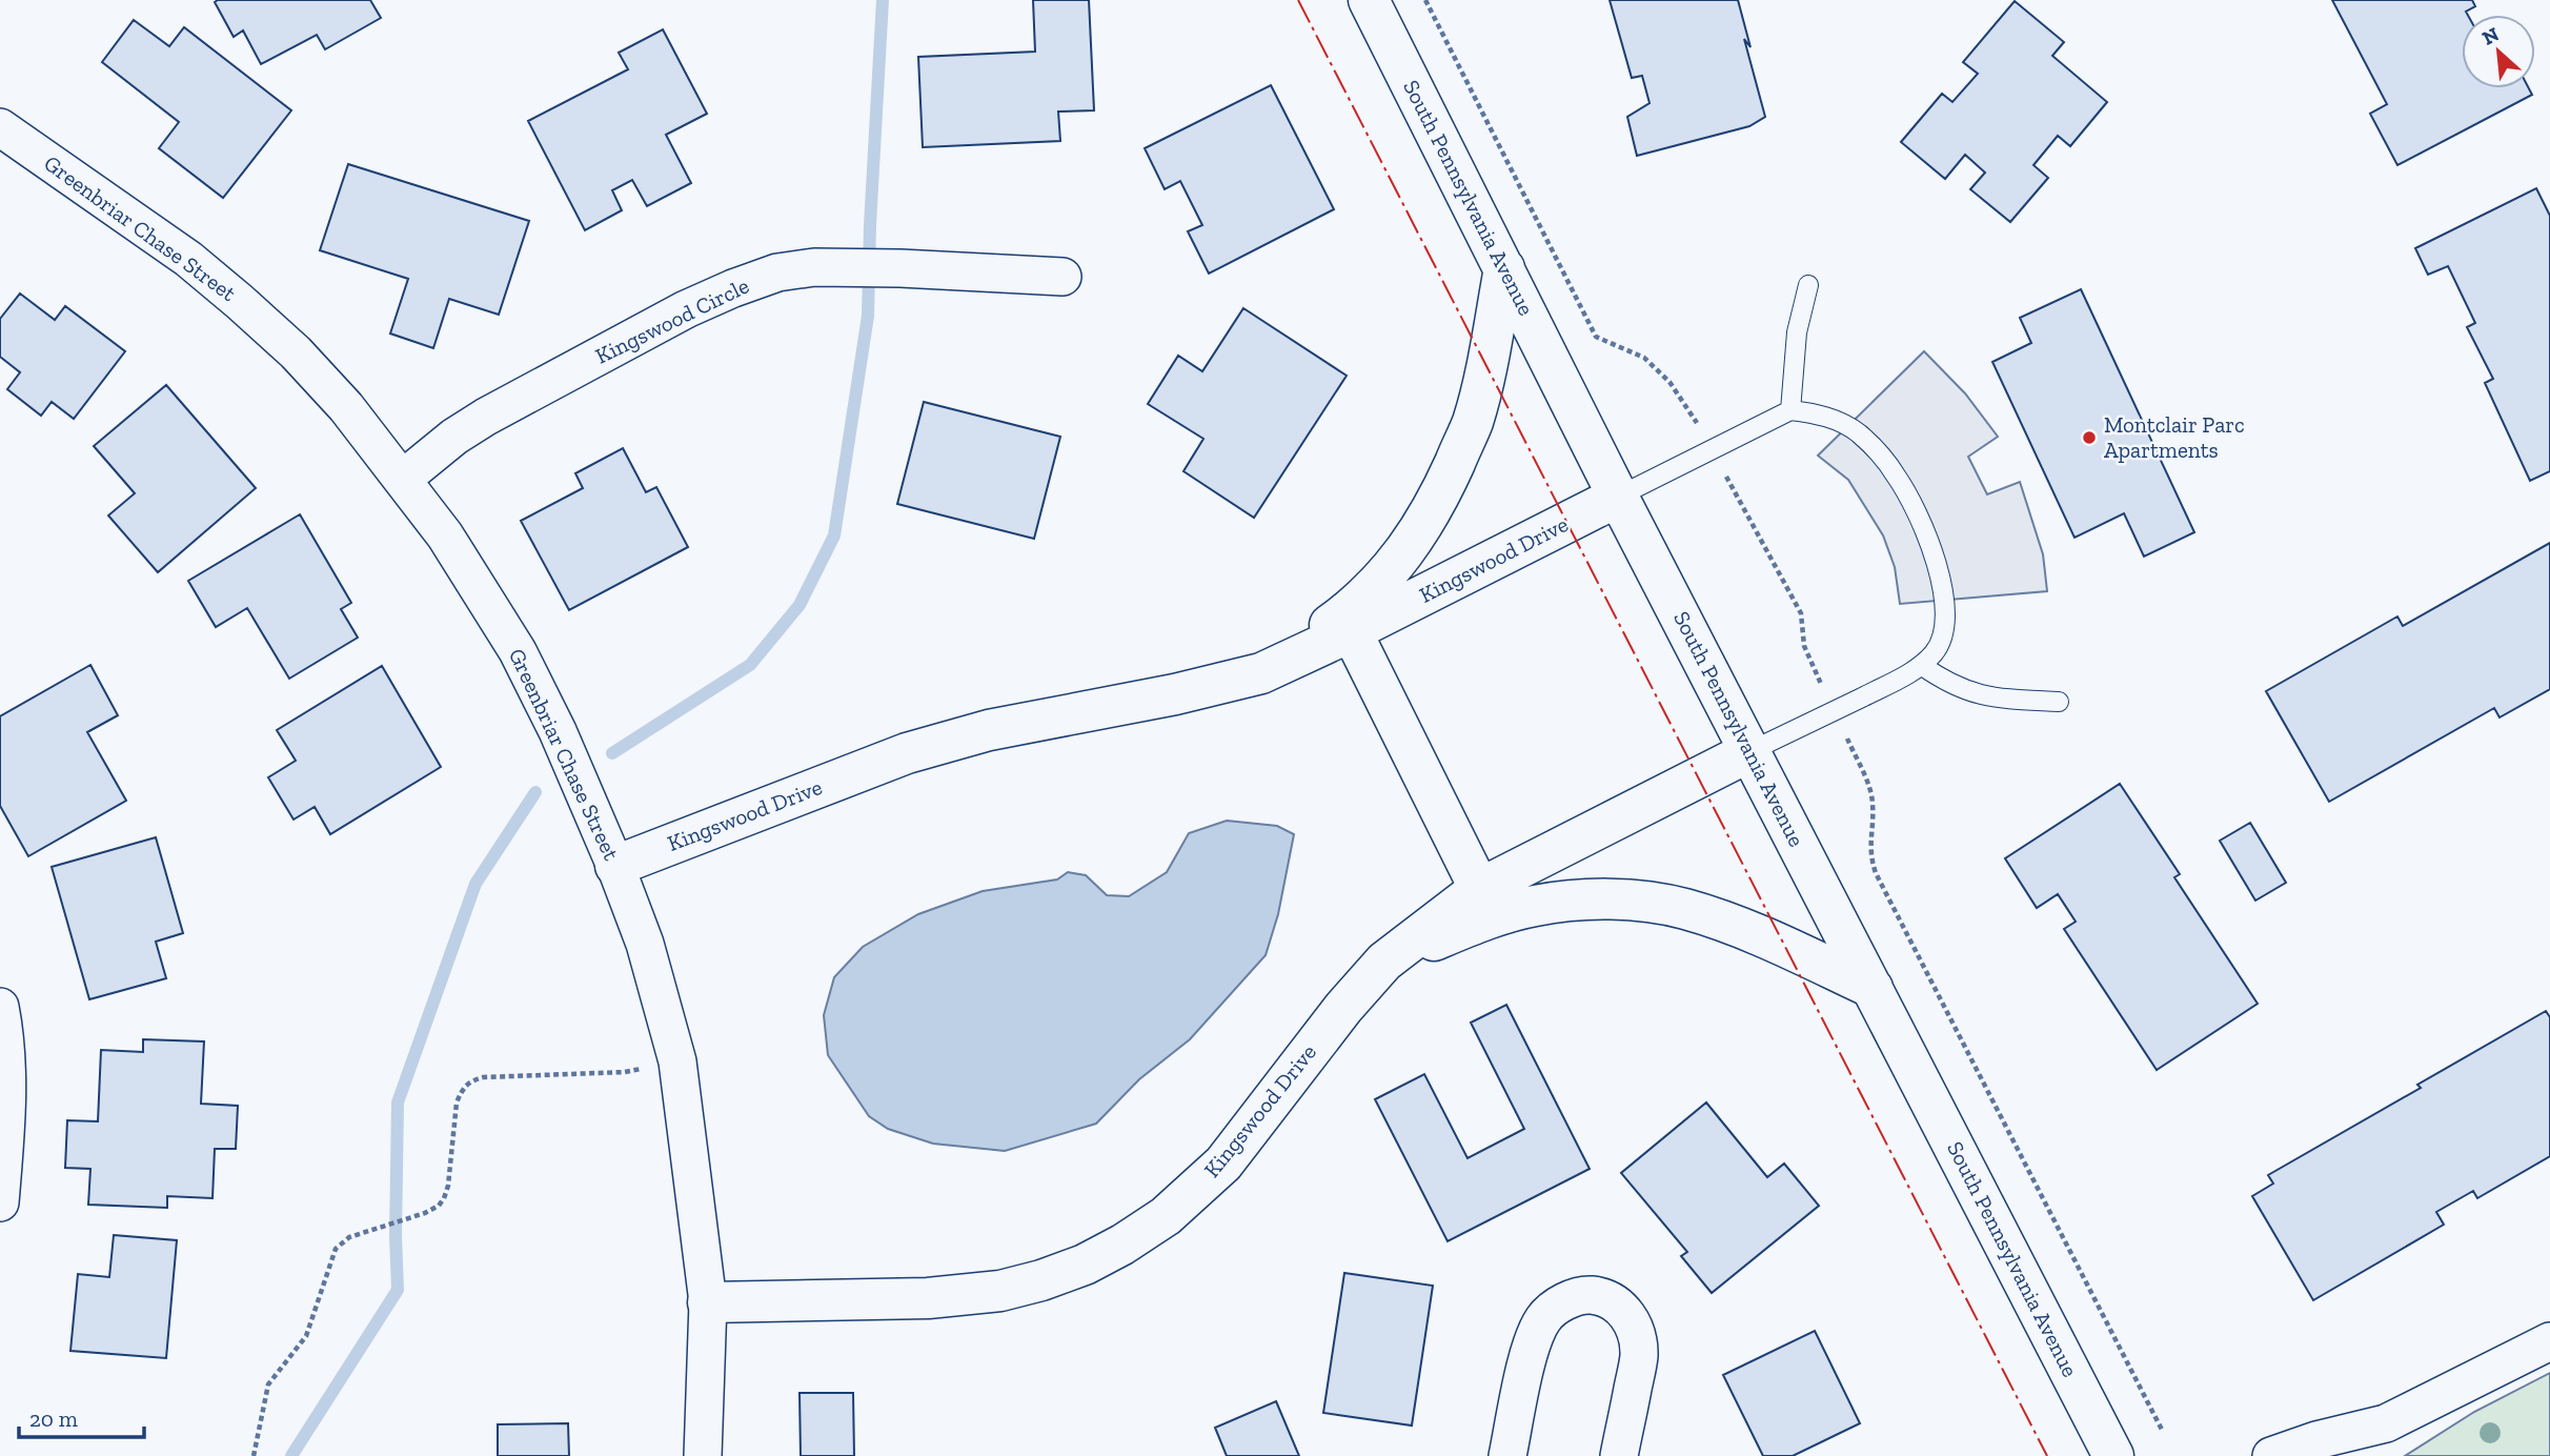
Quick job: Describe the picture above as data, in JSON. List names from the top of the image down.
{
  "streets": {
    "street": [
      "South Pennsylvania Avenue",
      "Greenbriar Chase Street",
      "Kingswood Circle",
      "Kingswood Drive"
    ]
  },
  "crossings": [
    ["South Pennsylvania Avenue", "Kingswood Drive"],
    ["Greenbriar Chase Street", "Kingswood Circle"],
    ["Greenbriar Chase Street", "Kingswood Drive"]
  ],
  "places": ["Montclair Parc Apartments"],
  "scale_bar": "20 m",
  "north": "top left"
}
